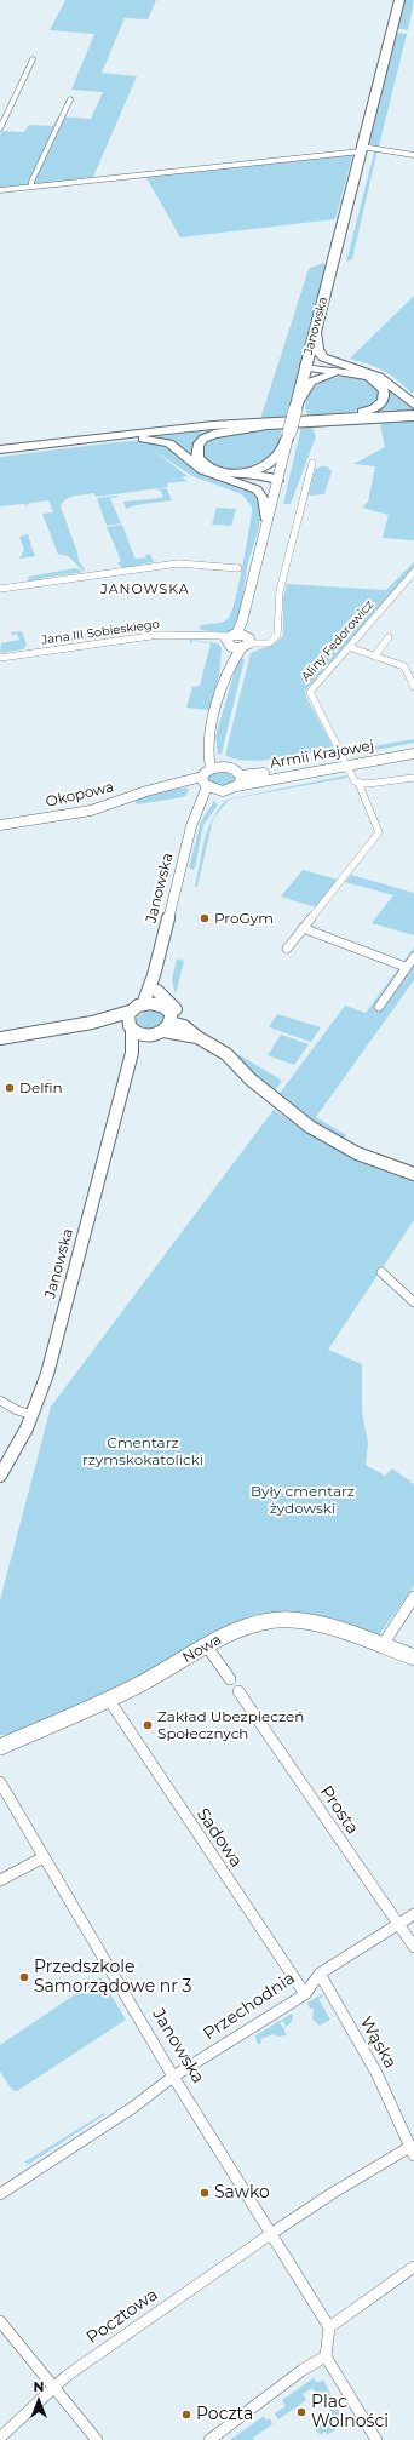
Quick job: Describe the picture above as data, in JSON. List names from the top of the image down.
{
  "streets": {
    "highway": ["Janowska"],
    "main road": ["Armii Krajowej", "Okopowa", "Nowa"],
    "street": [
      "Jana III Sobieskiego",
      "Aliny Fedorowicz",
      "Prosta",
      "Sadowa",
      "Przechodnia",
      "Wąska",
      "Pocztowa"
    ]
  },
  "crossings": [
    ["Janowska", "Jana III Sobieskiego"],
    ["Janowska", "Armii Krajowej"],
    ["Janowska", "Okopowa"],
    ["Janowska", "Przechodnia"],
    ["Janowska", "Pocztowa"],
    ["Aliny Fedorowicz", "Armii Krajowej"],
    ["Armii Krajowej", "Okopowa"],
    ["Nowa", "Sadowa"],
    ["Prosta", "Przechodnia"],
    ["Sadowa", "Przechodnia"],
    ["Przechodnia", "Wąska"],
    ["Wąska", "Pocztowa"]
  ],
  "districts": ["JANOWSKA"],
  "parks": ["Cmentarz rzymskokatolicki", "Były cmentarz żydowski"],
  "places": [
    "ProGym",
    "Delfin",
    "Zakład Ubezpieczeń Społecznych",
    "Przedszkole Samorządowe nr 3",
    "Sawko",
    "Plac Wolności",
    "Poczta"
  ],
  "north": "top"
}
